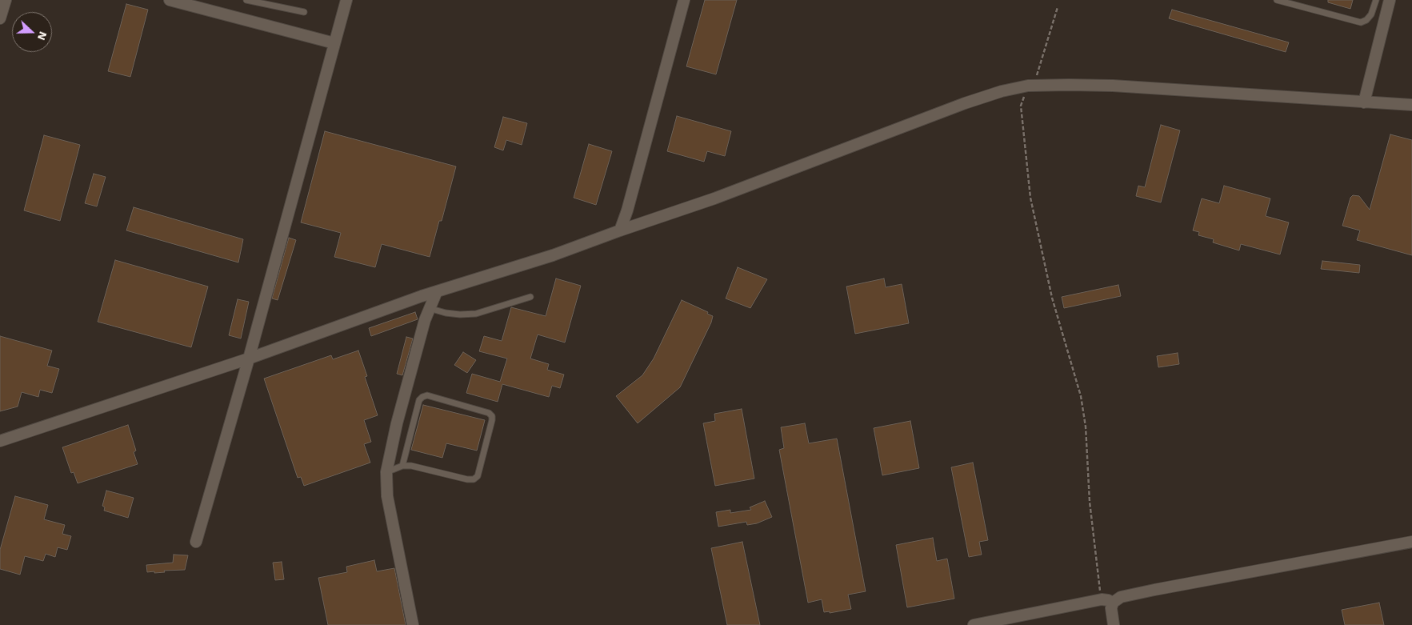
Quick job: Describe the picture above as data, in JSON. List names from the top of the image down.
{
  "north": "right"
}
